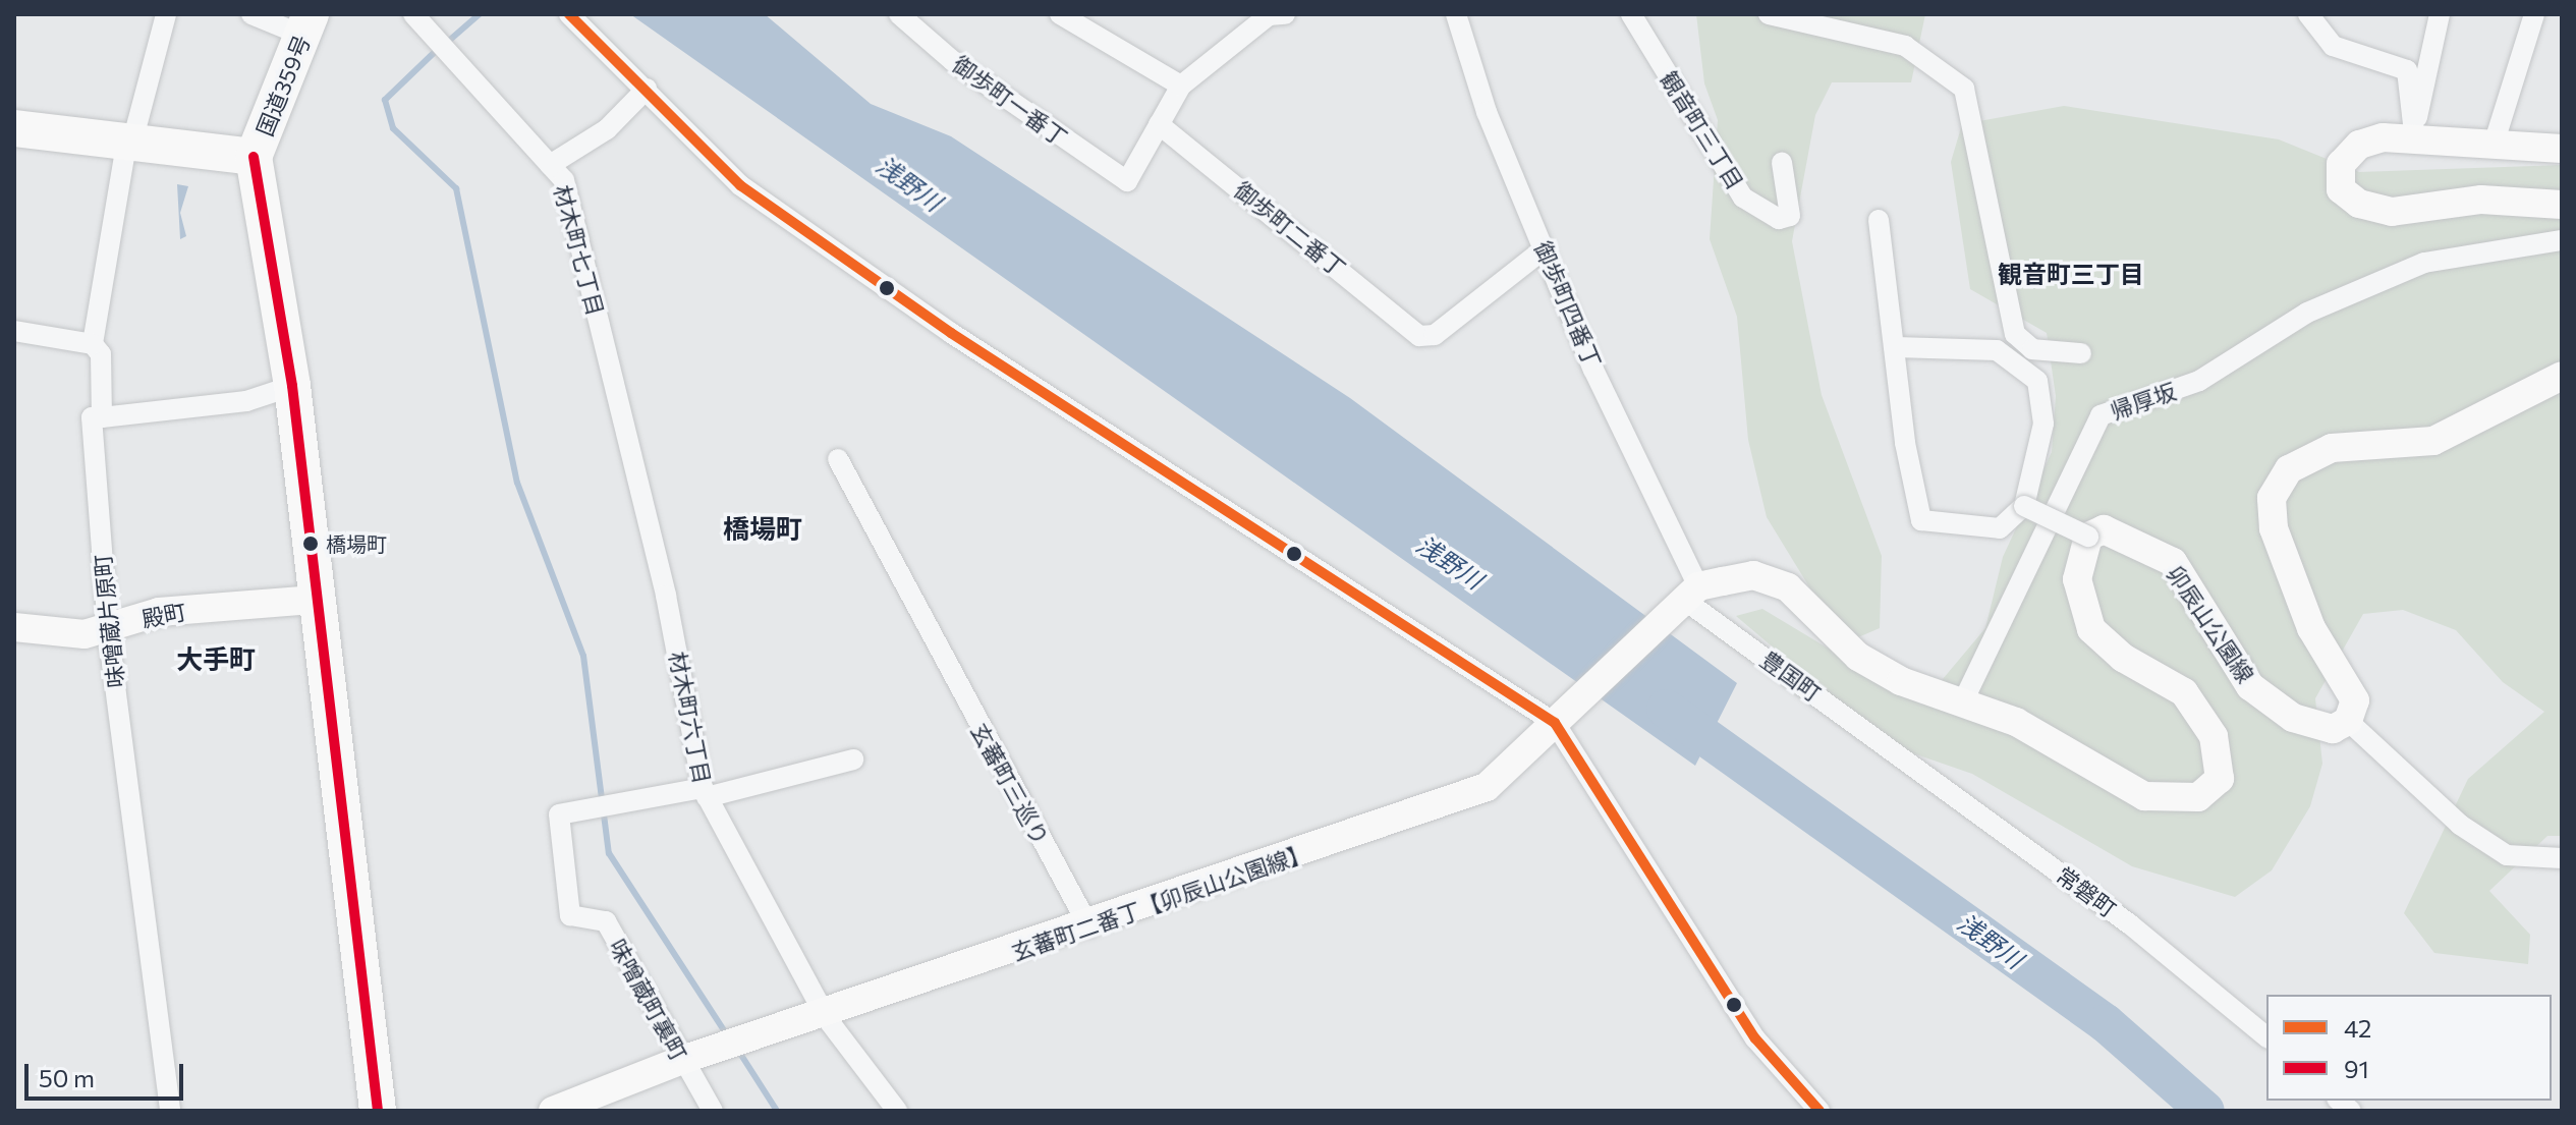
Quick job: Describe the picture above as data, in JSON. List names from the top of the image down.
{
  "streets": {
    "highway": ["国道359号"],
    "street": [
      "御歩町一番丁",
      "観音町三丁目",
      "御歩町二番丁",
      "材木町七丁目",
      "御歩町四番丁",
      "帰厚坂",
      "殿町",
      "味噌蔵片原町",
      "卯辰山公園線",
      "豊国町",
      "材木町六丁目",
      "玄蕃町三巡り",
      "常磐町",
      "玄蕃町二番丁【卯辰山公園線】",
      "味噌蔵町裏町"
    ]
  },
  "crossings": [
    ["御歩町一番丁", "御歩町二番丁"],
    ["御歩町二番丁", "御歩町四番丁"],
    ["材木町七丁目", "材木町六丁目"],
    ["御歩町四番丁", "豊国町"],
    ["御歩町四番丁", "玄蕃町二番丁【卯辰山公園線】"],
    ["殿町", "味噌蔵片原町"],
    ["豊国町", "常磐町"],
    ["豊国町", "玄蕃町二番丁【卯辰山公園線】"],
    ["材木町六丁目", "玄蕃町二番丁【卯辰山公園線】"],
    ["材木町六丁目", "味噌蔵町裏町"],
    ["玄蕃町三巡り", "玄蕃町二番丁【卯辰山公園線】"],
    ["玄蕃町二番丁【卯辰山公園線】", "味噌蔵町裏町"]
  ],
  "districts": ["観音町三丁目", "橋場町", "大手町"],
  "water": ["浅野川"],
  "places": ["橋場町"],
  "lines": ["transit line 42", "transit line 91"],
  "legend": ["42", "91"],
  "scale_bar": "50 m"
}
